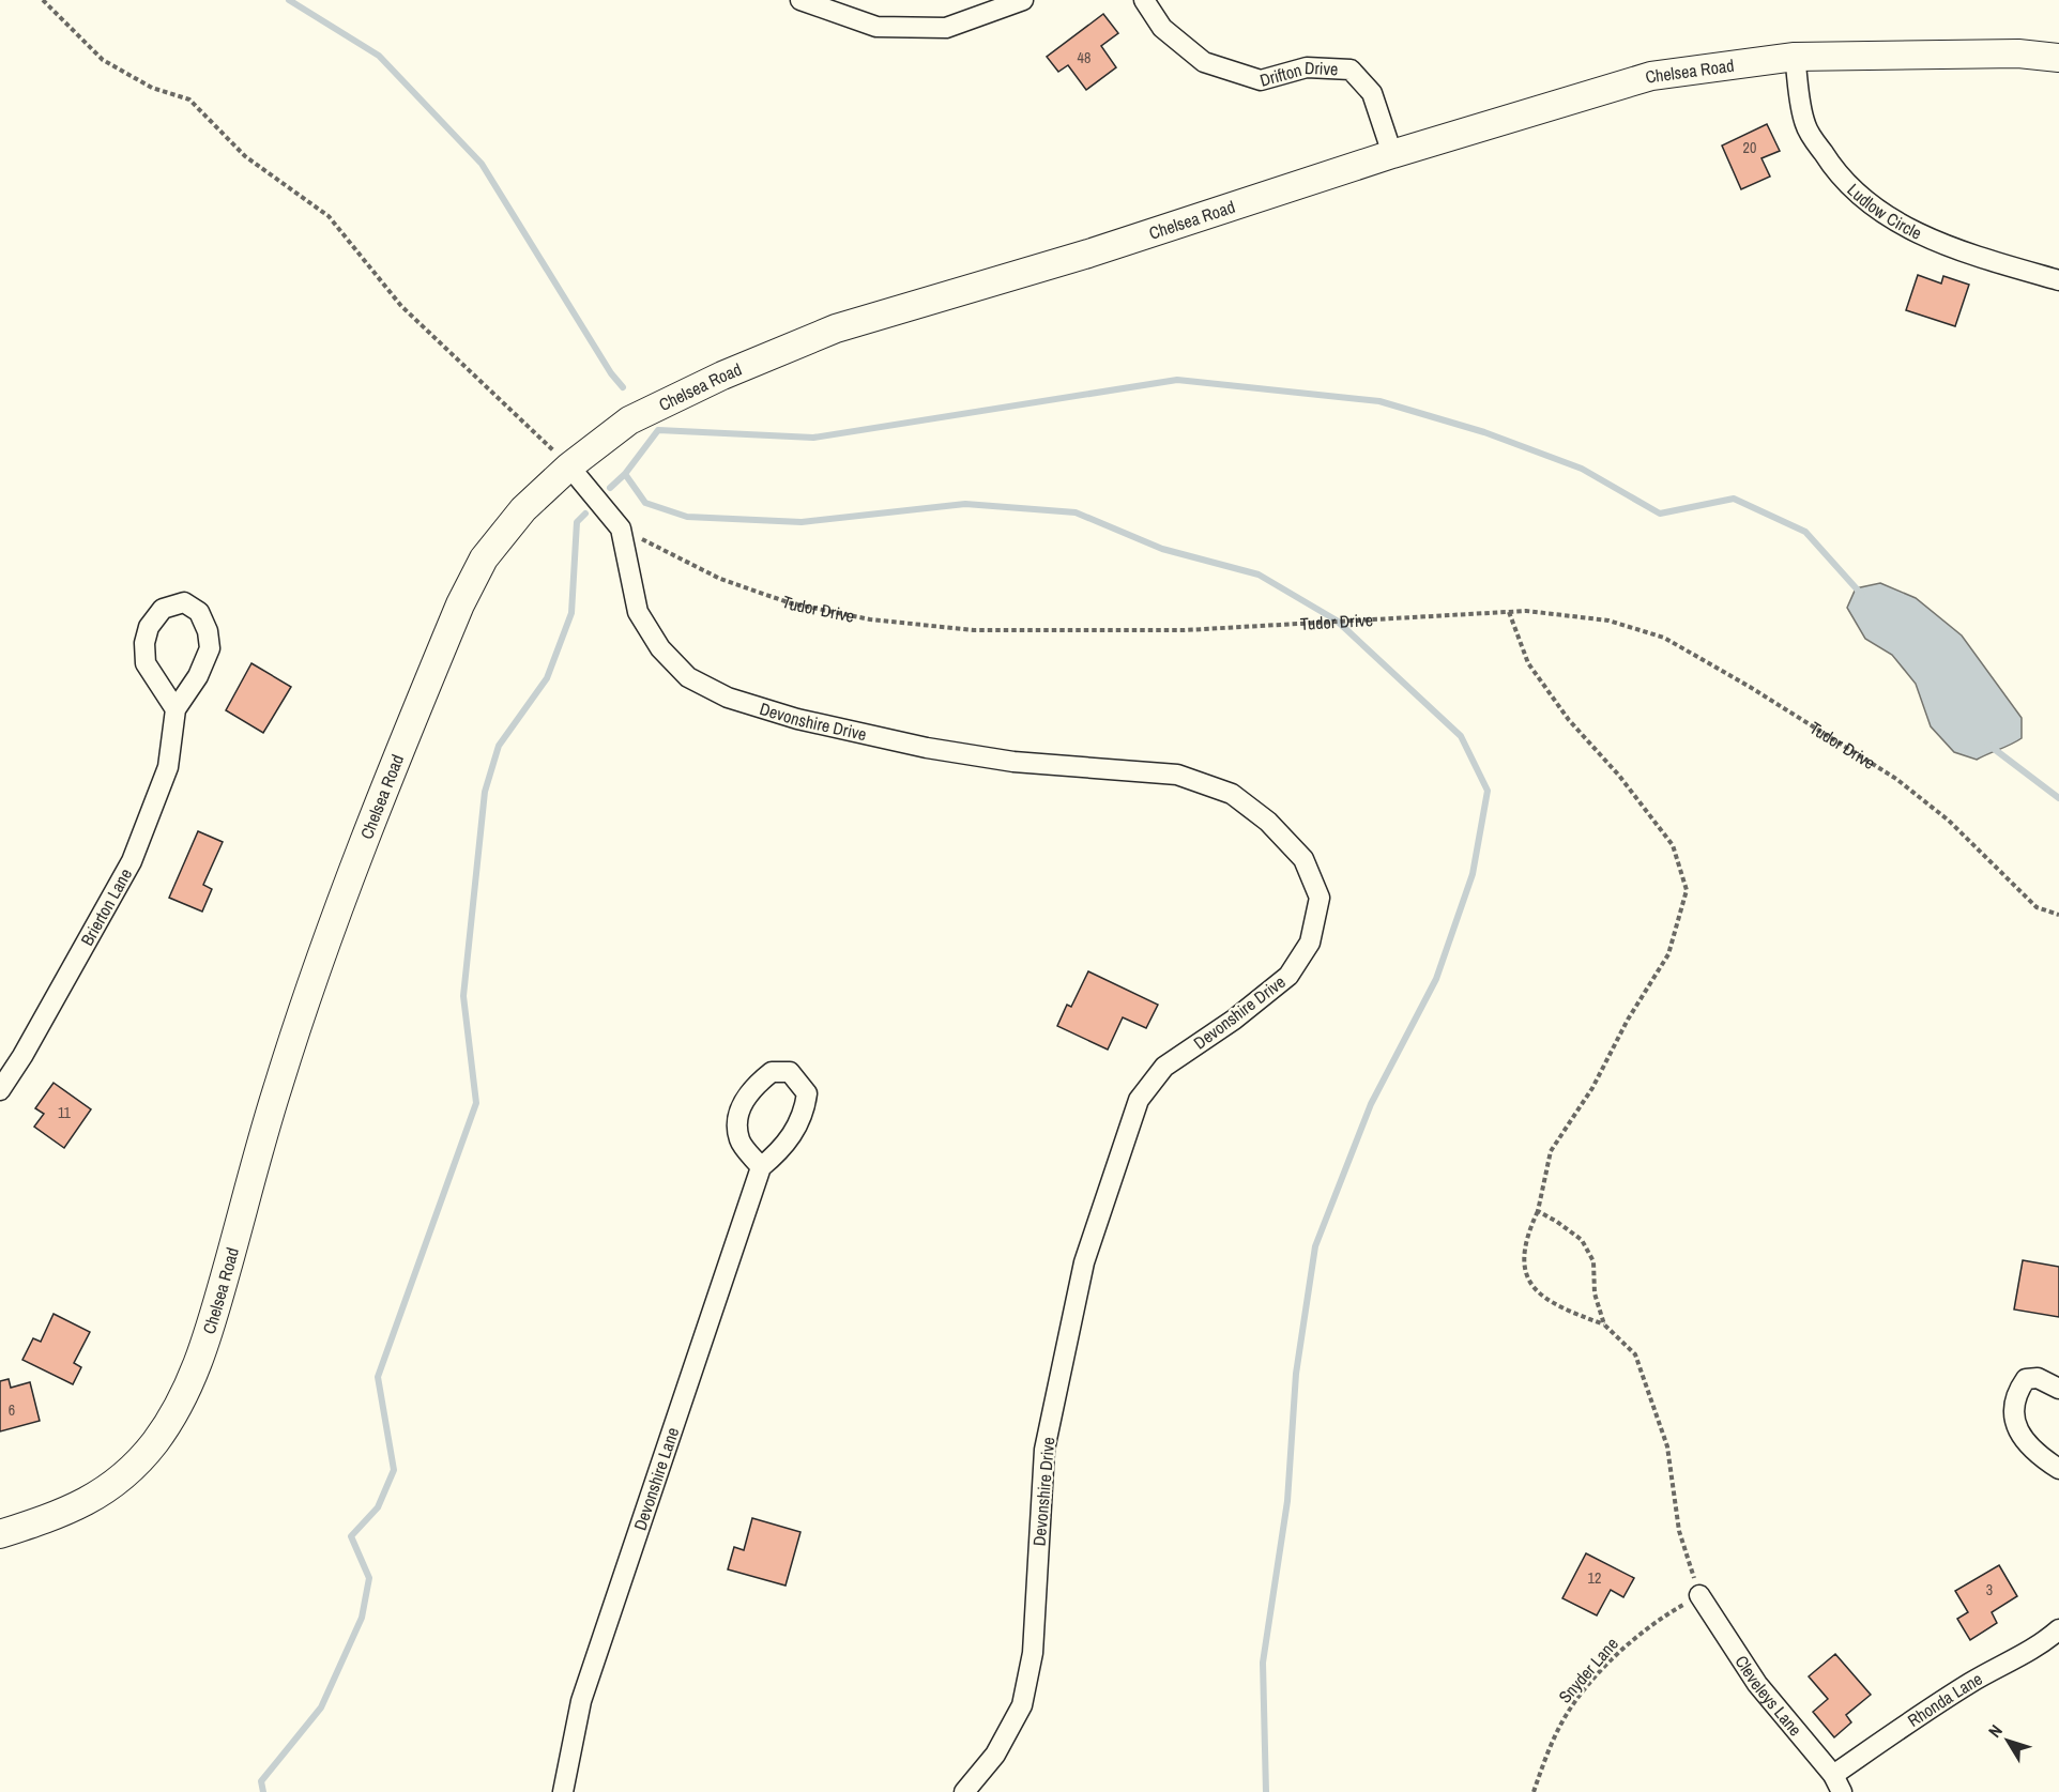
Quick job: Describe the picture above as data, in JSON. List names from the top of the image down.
{
  "streets": {
    "street": [
      "Chelsea Road",
      "Drifton Drive",
      "Ludlow Circle",
      "Devonshire Drive",
      "Brierton Lane",
      "Devonshire Lane",
      "Cleveleys Lane",
      "Rhonda Lane"
    ],
    "path": ["Tudor Drive", "Snyder Lane"]
  },
  "crossings": [
    ["Chelsea Road", "Drifton Drive"],
    ["Chelsea Road", "Ludlow Circle"],
    ["Tudor Drive", "Devonshire Drive"],
    ["Snyder Lane", "Cleveleys Lane"],
    ["Cleveleys Lane", "Rhonda Lane"]
  ],
  "house_numbers": [
    "48",
    "20",
    "11",
    "6",
    "12",
    "3"
  ],
  "north": "top left"
}
